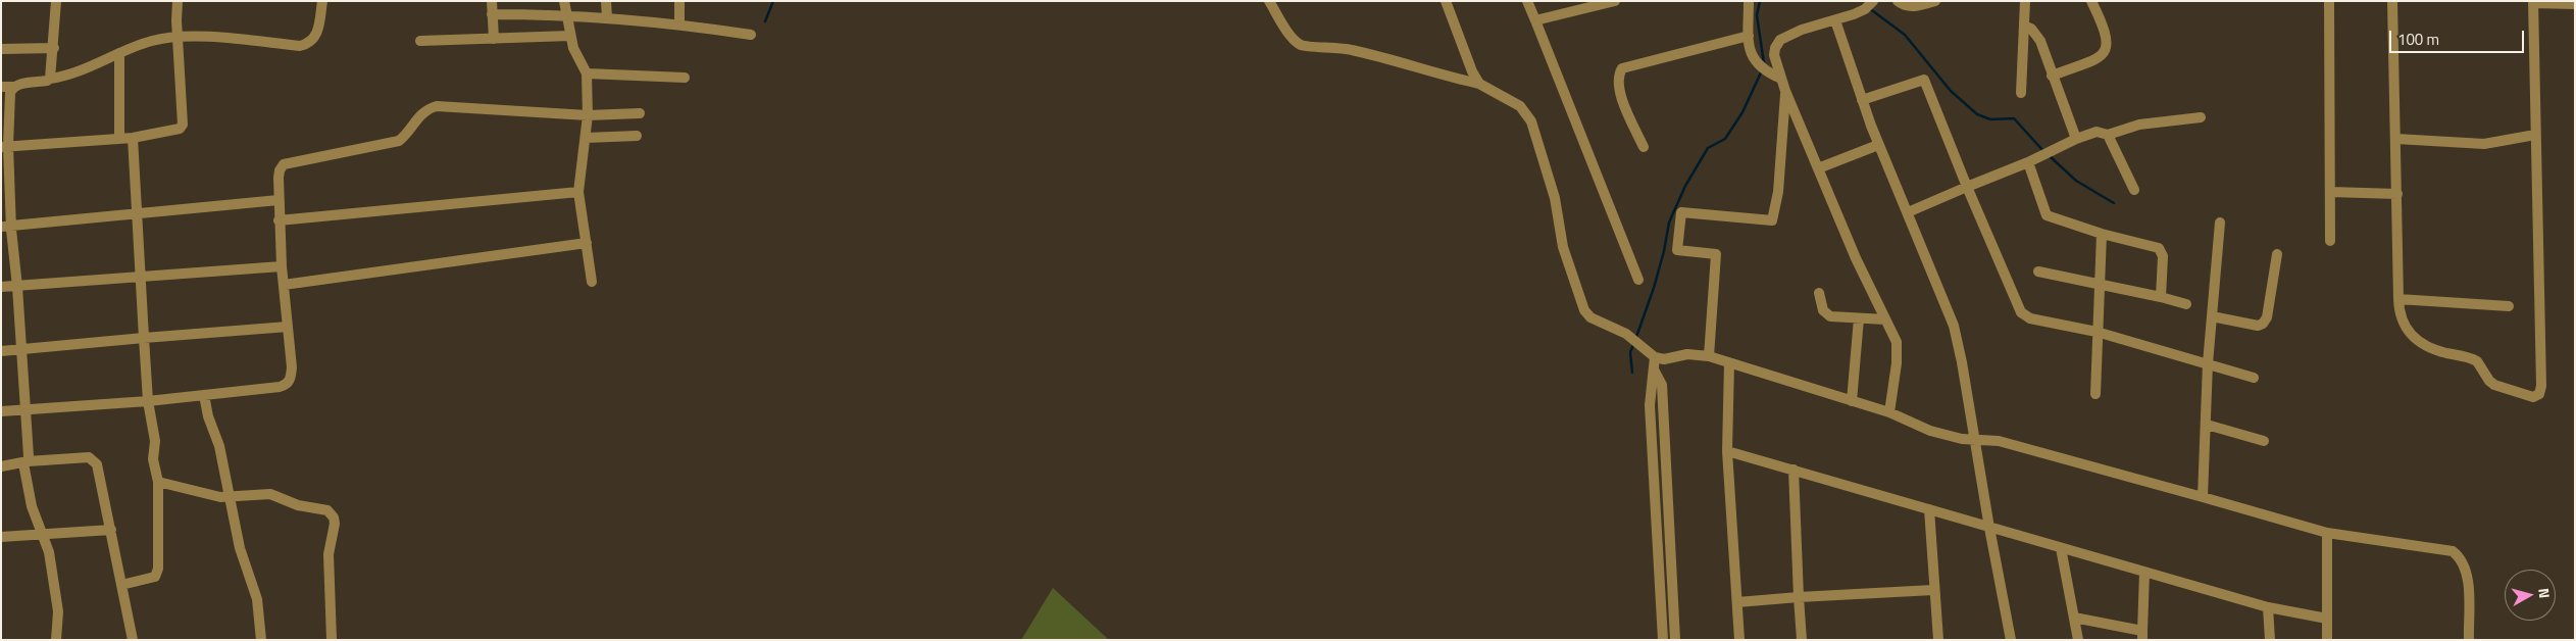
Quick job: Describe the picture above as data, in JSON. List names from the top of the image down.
{
  "scale_bar": "100 m",
  "north": "right"
}
